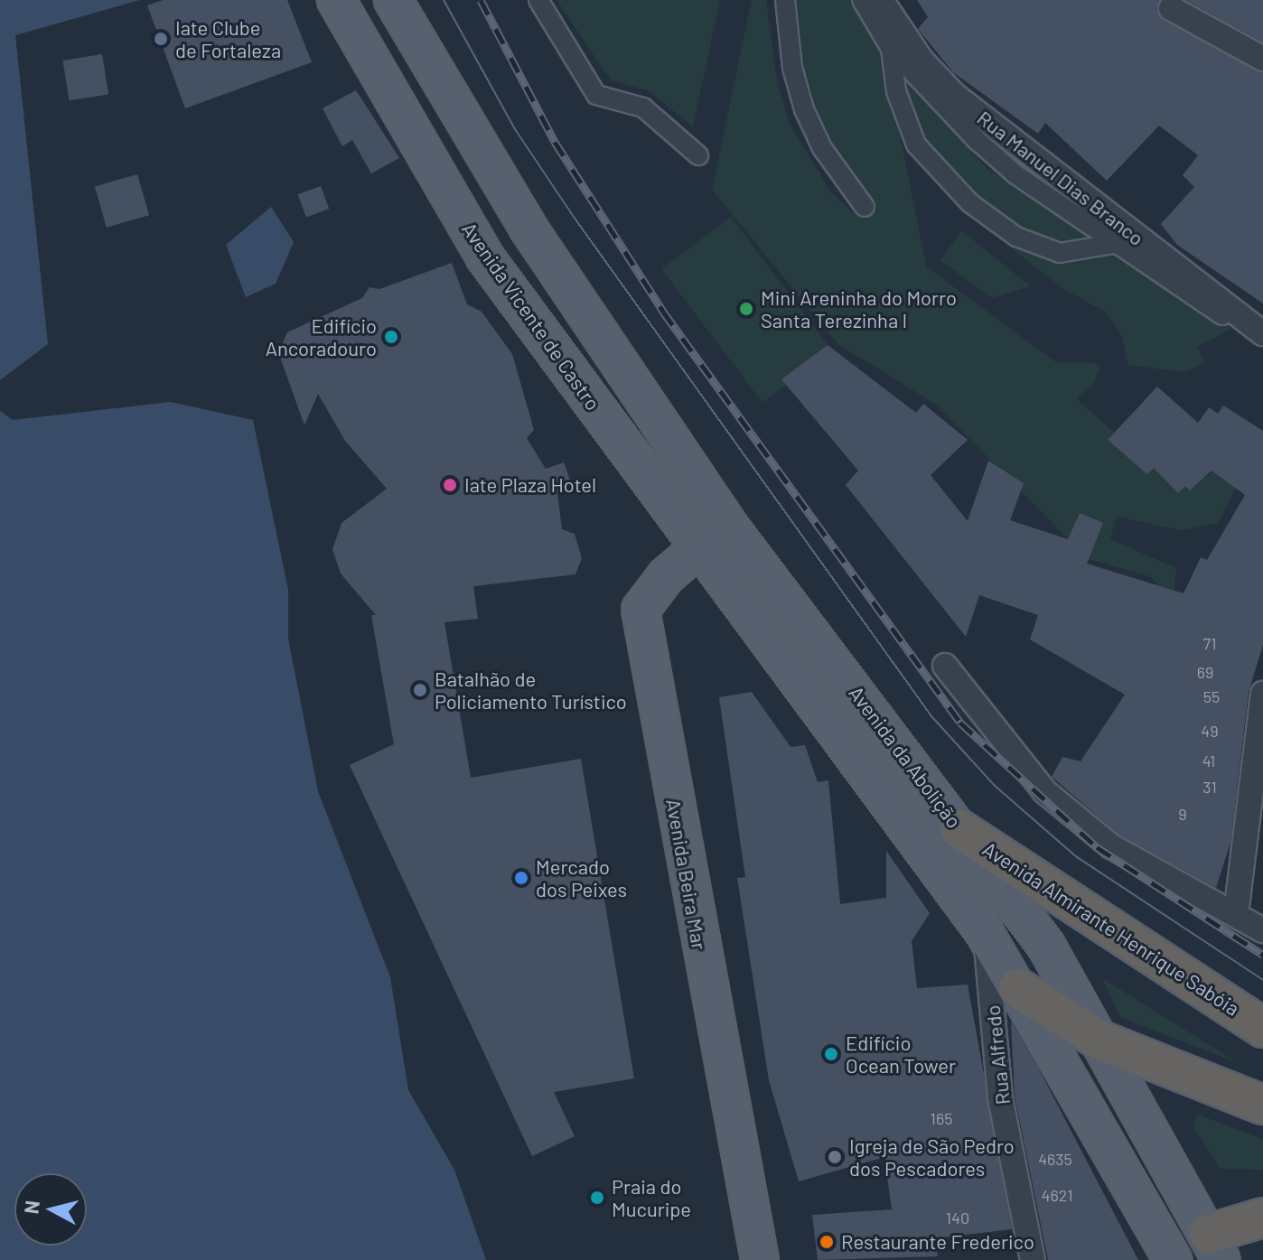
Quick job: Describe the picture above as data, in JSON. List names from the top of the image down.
{
  "streets": {
    "highway": ["Avenida Almirante Henrique Sabóia"],
    "main road": ["Avenida Vicente de Castro", "Avenida da Abolição", "Avenida Beira Mar"],
    "street": ["Rua Manuel Dias Branco", "Rua Alfredo"]
  },
  "crossings": [
    ["Avenida Vicente de Castro", "Avenida da Abolição"],
    ["Avenida Vicente de Castro", "Avenida Beira Mar"],
    ["Avenida da Abolição", "Avenida Beira Mar"],
    ["Avenida da Abolição", "Avenida Almirante Henrique Sabóia"],
    ["Avenida da Abolição", "Rua Alfredo"]
  ],
  "places": [
    "Iate Clube de Fortaleza",
    "Mini Areninha do Morro Santa Terezinha I",
    "Edifício Ancoradouro",
    "Iate Plaza Hotel",
    "Batalhão de Policiamento Turístico",
    "Mercado dos Peixes",
    "Edifício Ocean Tower",
    "Igreja de São Pedro dos Pescadores",
    "Praia do Mucuripe",
    "Restaurante Frederico"
  ],
  "house_numbers": [
    "71",
    "69",
    "55",
    "49",
    "41",
    "31",
    "9",
    "165",
    "4635",
    "4621",
    "140"
  ],
  "north": "left"
}
